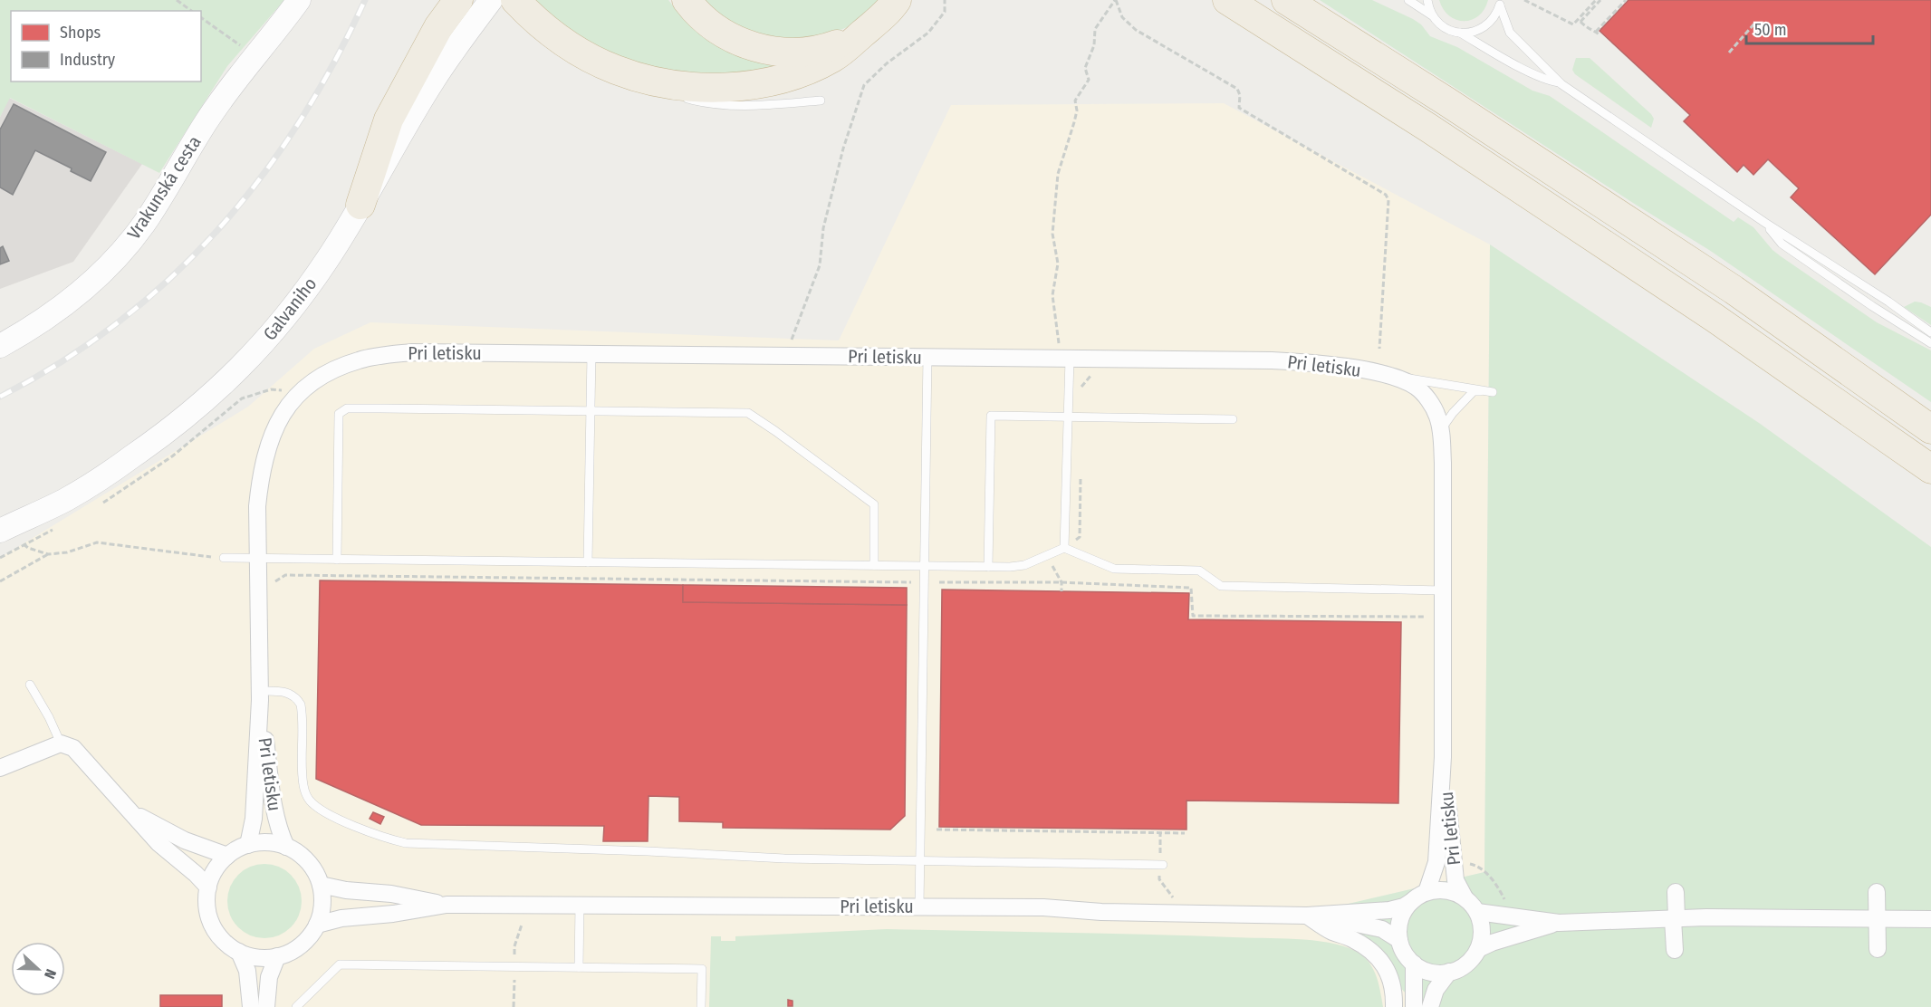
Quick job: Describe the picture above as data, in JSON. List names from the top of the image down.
{
  "streets": {
    "main road": ["Vrakunská cesta", "Galvaniho"],
    "street": ["Pri letisku"]
  },
  "legend": ["Shops", "Industry"],
  "scale_bar": "50 m",
  "north": "right"
}
